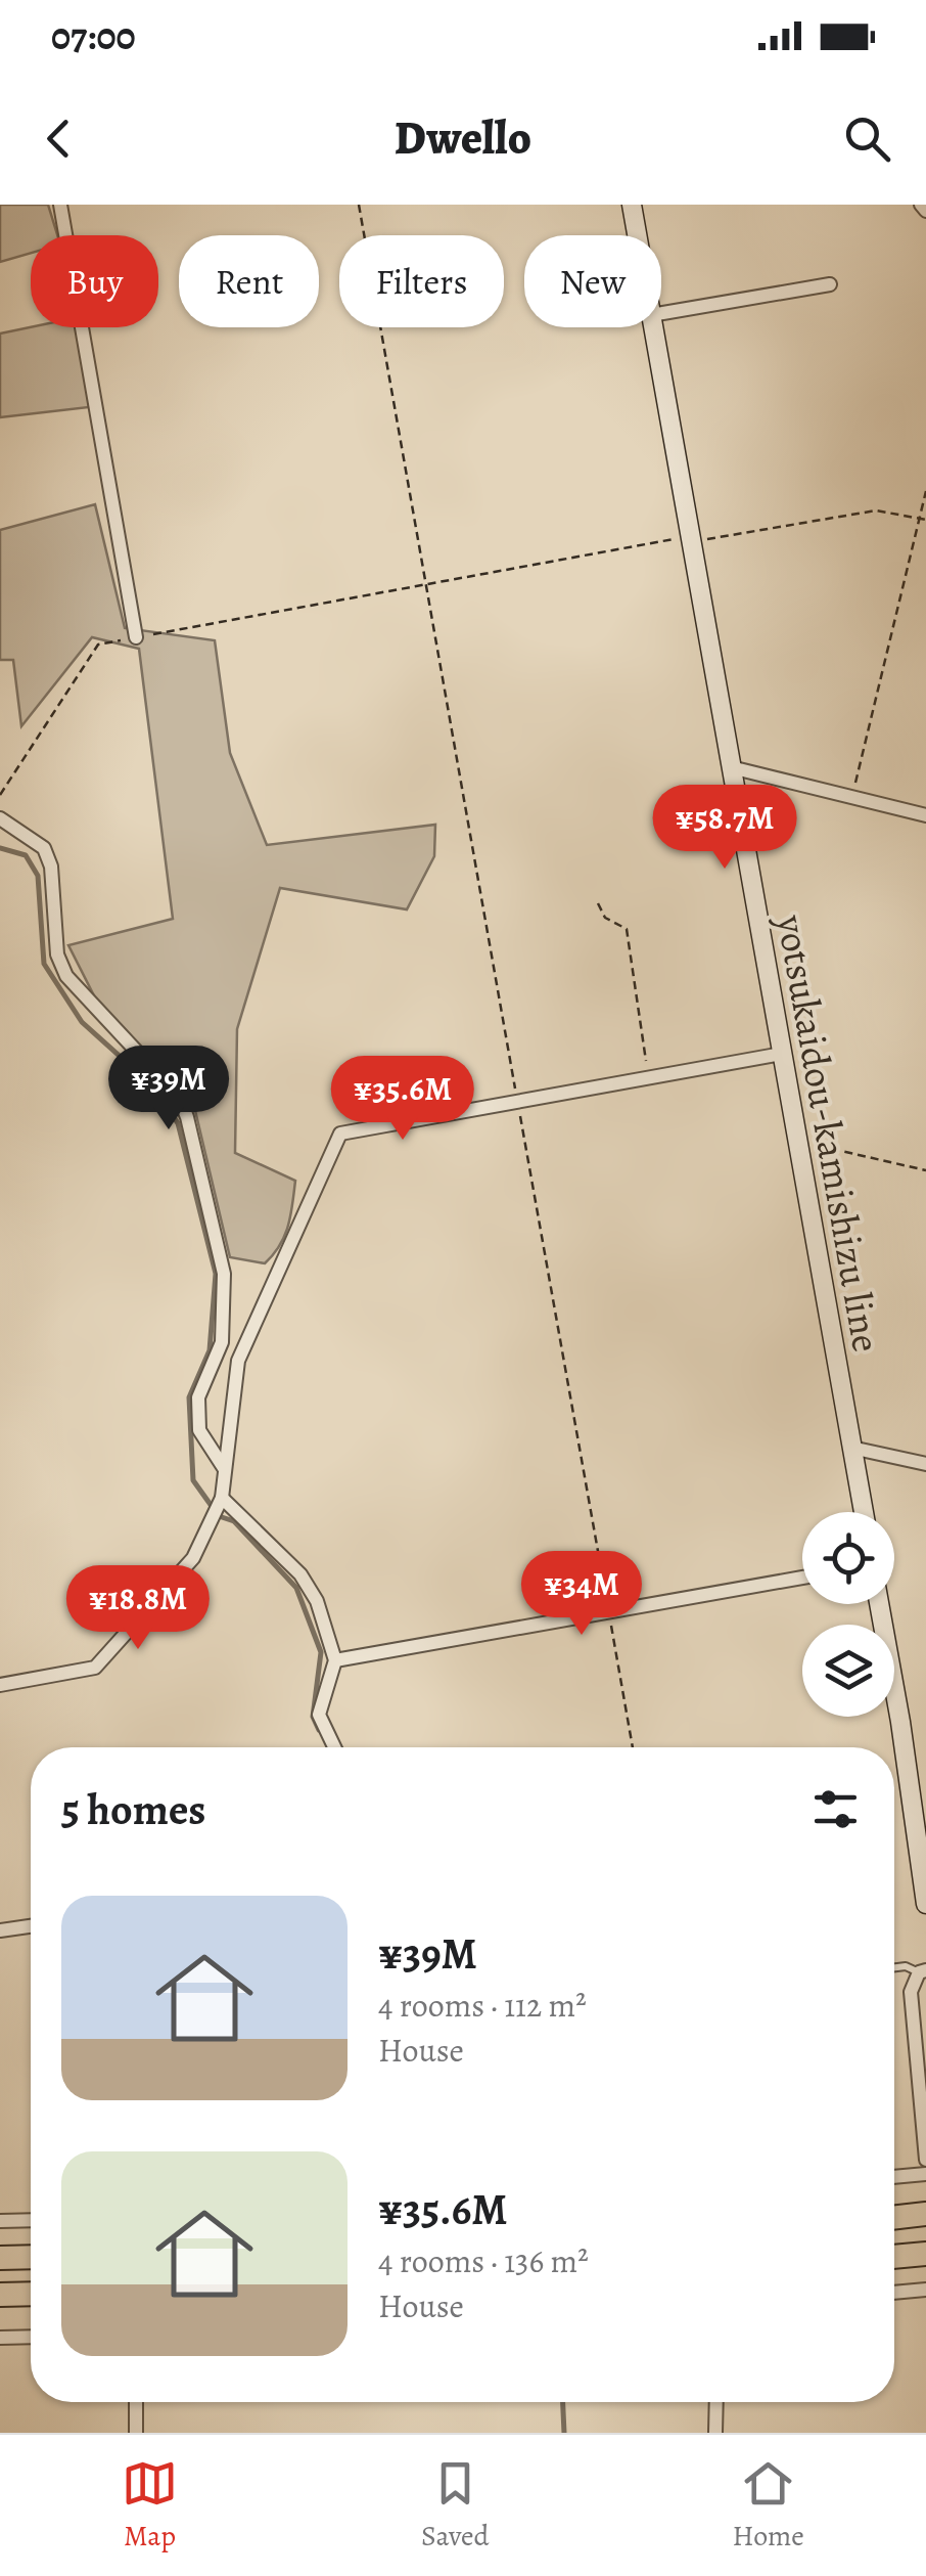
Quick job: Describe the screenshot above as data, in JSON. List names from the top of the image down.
{
  "streets": {
    "main road": ["yotsukaidou-kamishizu line"]
  },
  "page": {
    "status": "07:00",
    "header": "Dwello",
    "chip": [
      "Buy",
      "Rent",
      "Filters",
      "New"
    ],
    "price": [
      "¥58.7M",
      "¥39M",
      "¥35.6M",
      "¥34M",
      "¥18.8M"
    ],
    "heading": "5 homes",
    "list": [
      {
        "name": "¥39M",
        "note": "4 rooms · 112 m² · House"
      },
      {
        "name": "¥35.6M",
        "note": "4 rooms · 136 m² · House"
      }
    ],
    "tabs": ["Map", "Saved", "Home"]
  }
}
